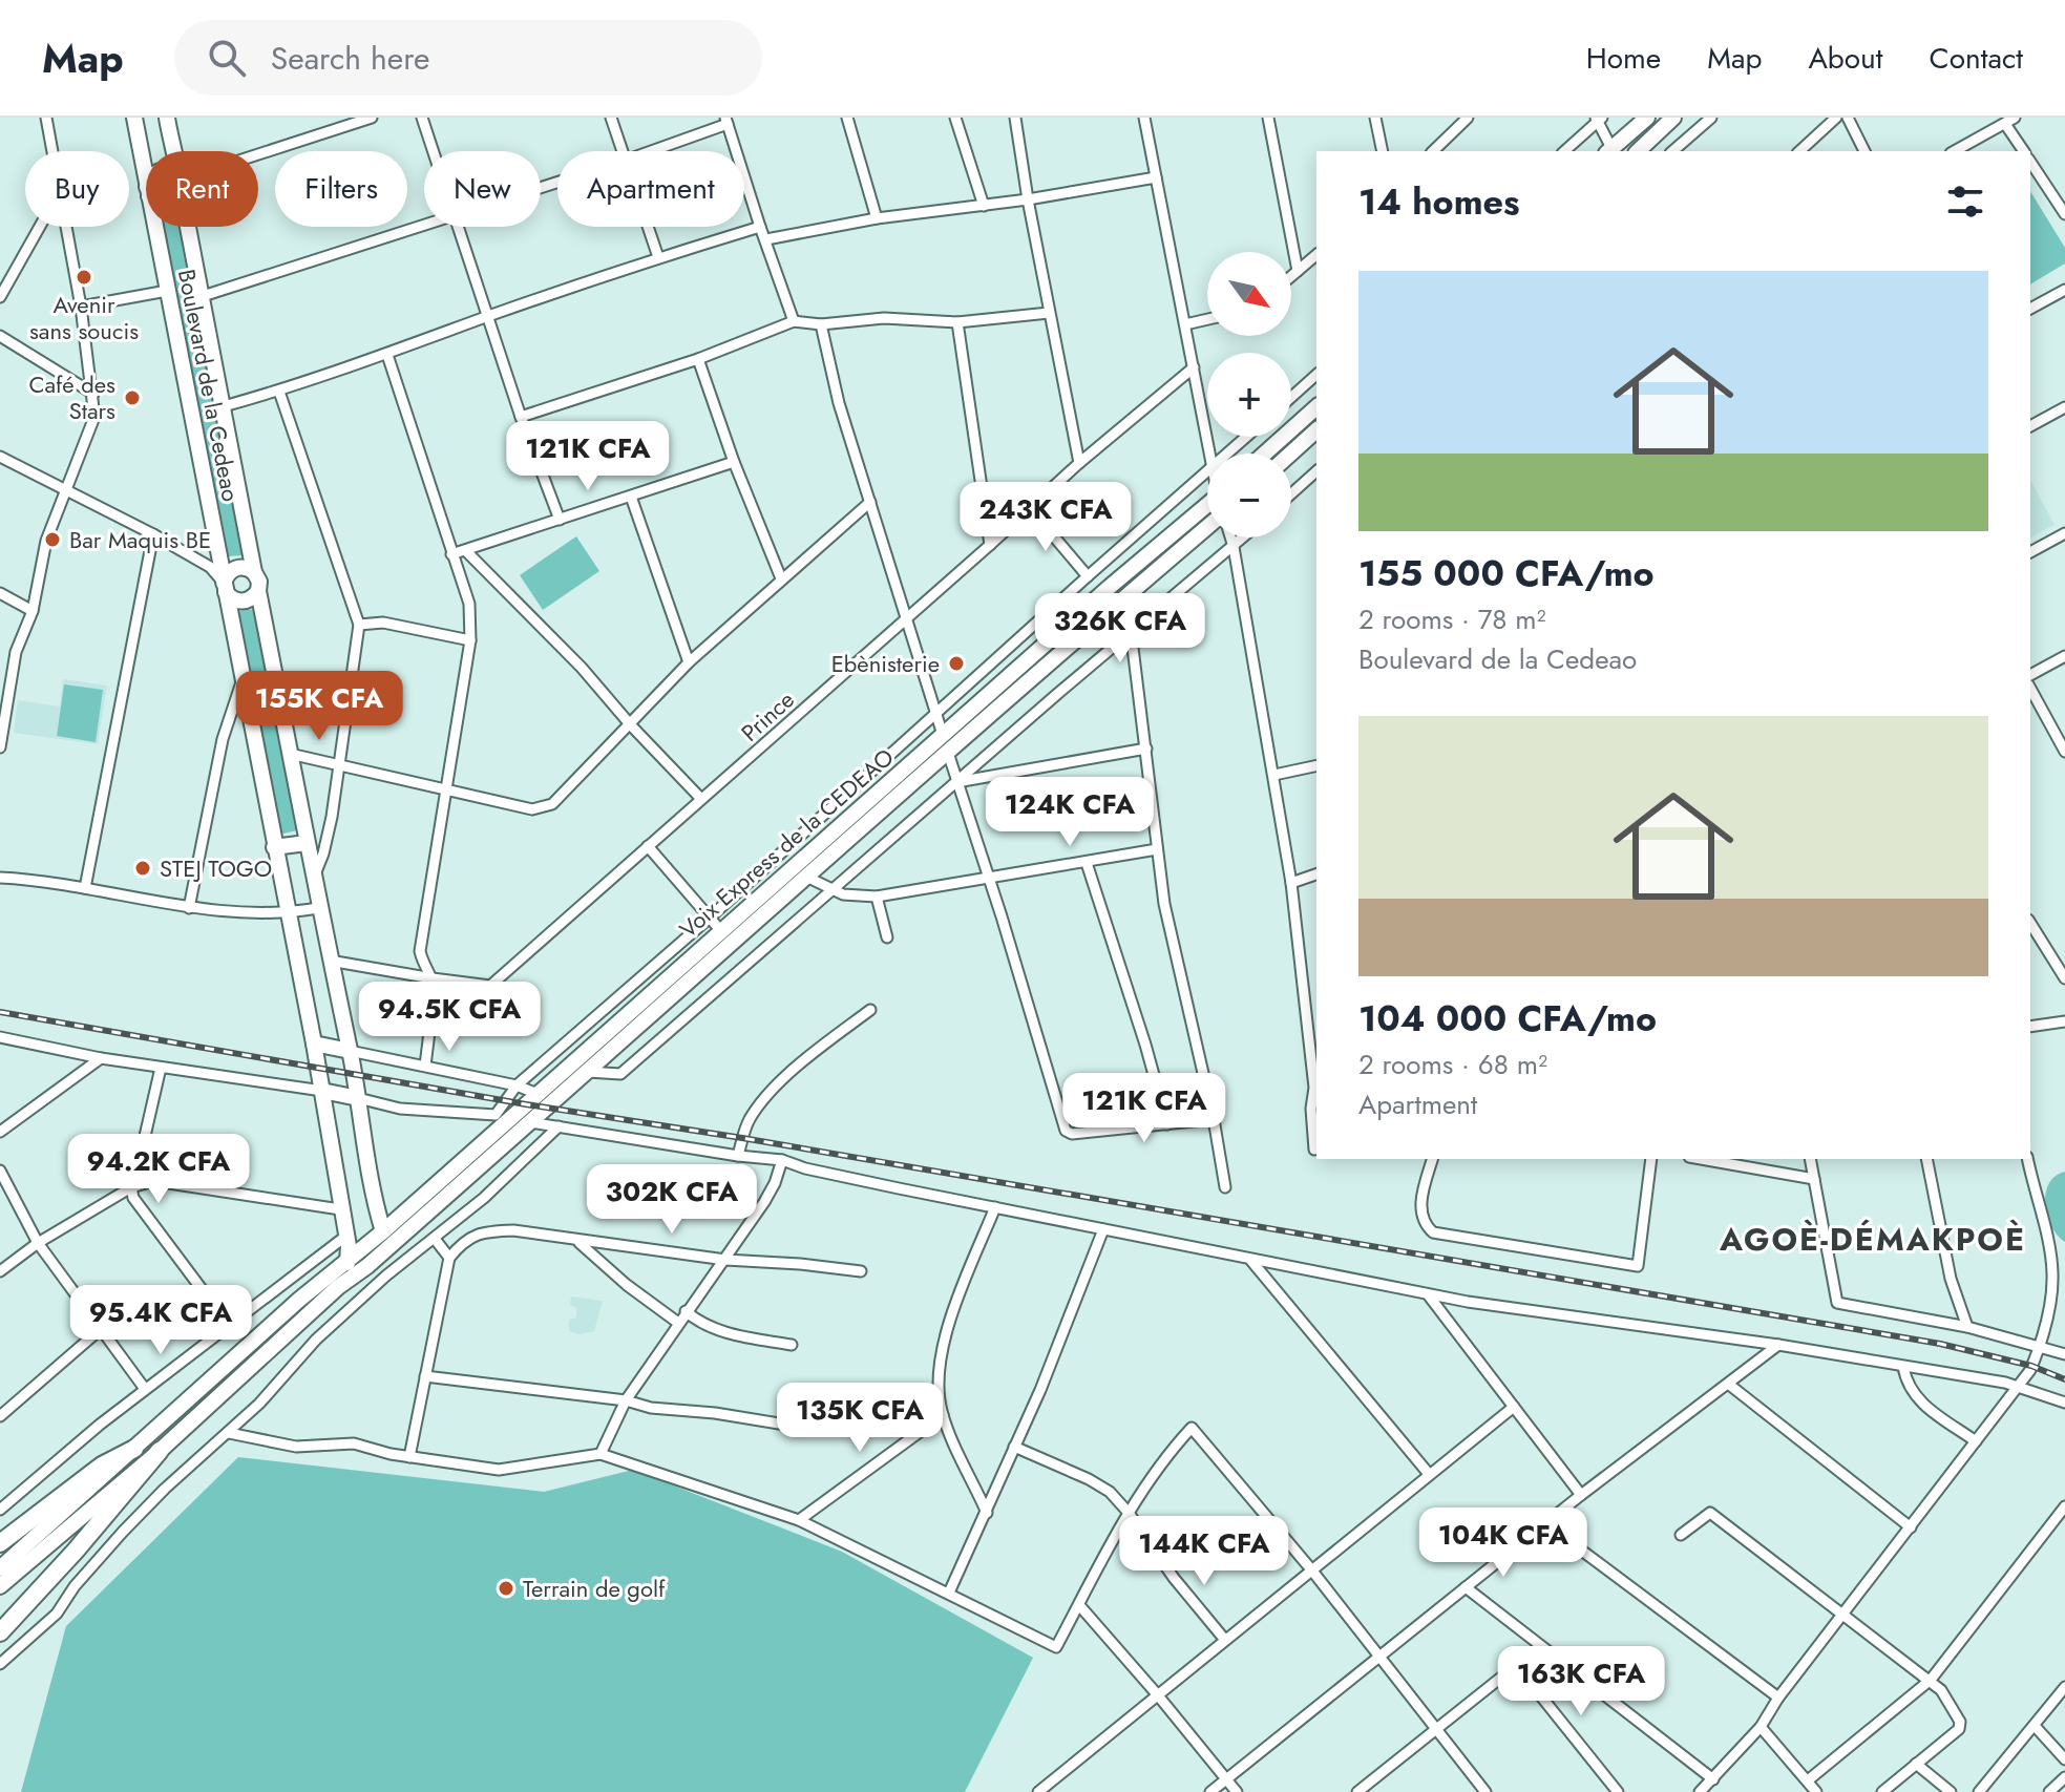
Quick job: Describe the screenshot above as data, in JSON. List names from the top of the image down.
{
  "streets": {
    "main road": ["Boulevard de la Cedeao", "Voix Express de la CEDEAO"],
    "street": ["Prince"]
  },
  "crossings": [
    ["Boulevard de la Cedeao", "Prince"],
    ["Boulevard de la Cedeao", "Voix Express de la CEDEAO"]
  ],
  "districts": ["AGOÈ-DÉMAKPOÈ"],
  "places": [
    "Avenir sans soucis",
    "Café des Stars",
    "Bar Maquis BE",
    "Ebènisterie",
    "STEJ TOGO",
    "Terrain de golf"
  ],
  "north": "bottom right",
  "page": {
    "header": "Map",
    "search": "Search here",
    "nav": [
      "Home",
      "Map",
      "About",
      "Contact"
    ],
    "chip": [
      "Buy",
      "Rent",
      "Filters",
      "New",
      "Apartment"
    ],
    "heading": "14 homes",
    "map_buttons": ["+", "−"],
    "list": [
      {
        "name": "155 000 CFA/mo",
        "note": "2 rooms · 78 m² · Boulevard de la Cedeao"
      },
      {
        "name": "104 000 CFA/mo",
        "note": "2 rooms · 68 m² · Apartment"
      }
    ],
    "price": [
      "121K CFA",
      "243K CFA",
      "326K CFA",
      "155K CFA",
      "124K CFA",
      "94.5K CFA",
      "121K CFA",
      "94.2K CFA",
      "302K CFA",
      "95.4K CFA",
      "135K CFA",
      "104K CFA",
      "144K CFA",
      "163K CFA"
    ]
  }
}
